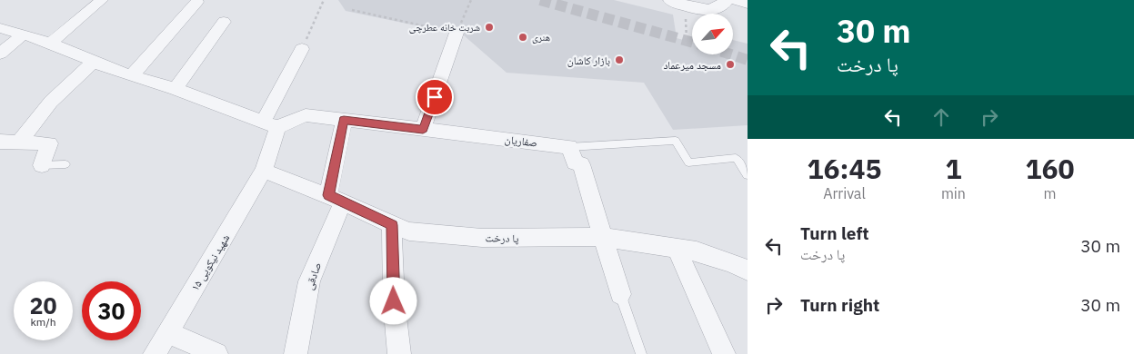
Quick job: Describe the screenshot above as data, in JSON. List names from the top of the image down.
{
  "streets": {
    "street": [
      "صفاریان",
      "پا درخت",
      "شهید نیکویی ۱۵",
      "صادقی"
    ]
  },
  "crossings": [
    ["صفاریان", "شهید نیکویی ۱۵"],
    ["صفاریان", "صادقی"],
    ["پا درخت", "شهید نیکویی ۱۵"],
    ["پا درخت", "صادقی"]
  ],
  "places": [
    "شربت خانه عطرچی",
    "هنری",
    "بازار کاشان",
    "مسجد میرعماد"
  ],
  "north": "top right",
  "page": {
    "turn": ["30 m", "پا درخت"],
    "eta": [
      "16:45",
      "Arrival",
      "1",
      "min",
      "160",
      "m"
    ],
    "list": [
      {
        "name": "Turn left",
        "note": "پا درخت",
        "value": "30 m"
      },
      {
        "name": "Turn right",
        "value": "30 m"
      }
    ],
    "speed": "20 km/h",
    "limit": "30"
  }
}
